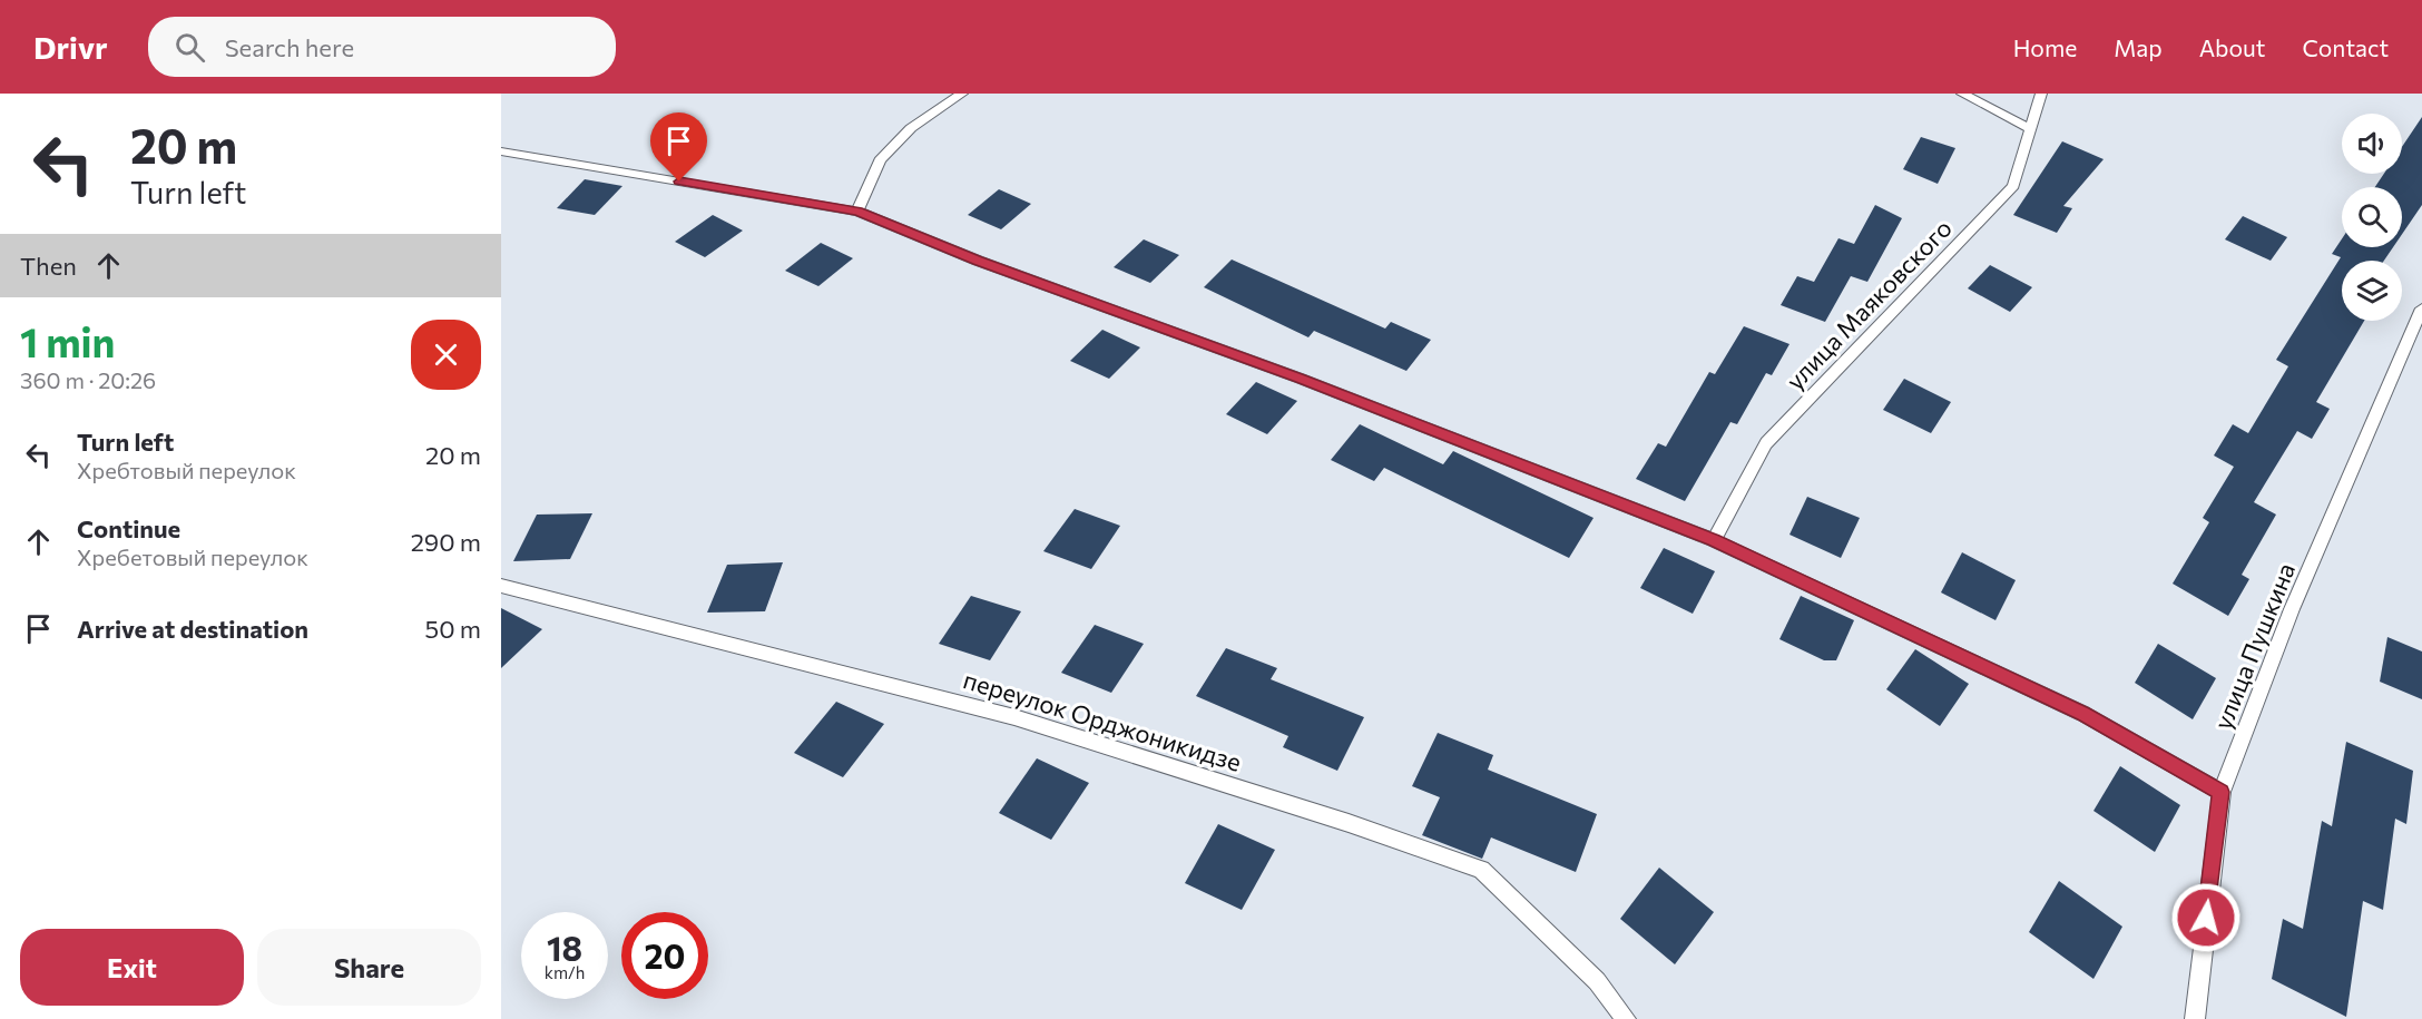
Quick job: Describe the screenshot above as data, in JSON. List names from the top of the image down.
{
  "streets": {
    "lane": ["улица Маяковского", "улица Пушкина", "переулок Орджоникидзе"]
  },
  "page": {
    "header": "Drivr",
    "search": "Search here",
    "nav": [
      "Home",
      "Map",
      "About",
      "Contact"
    ],
    "turn": ["20 m", "Turn left"],
    "then": "Then",
    "heading": ["1 min", "360 m · 20:26"],
    "list": [
      {
        "name": "Turn left",
        "note": "Хребтовый переулок",
        "value": "20 m"
      },
      {
        "name": "Continue",
        "note": "Хребетовый переулок",
        "value": "290 m"
      },
      {
        "name": "Arrive at destination",
        "value": "50 m"
      }
    ],
    "speed": "18 km/h",
    "limit": "20",
    "buttons": ["Exit", "Share"]
  }
}
